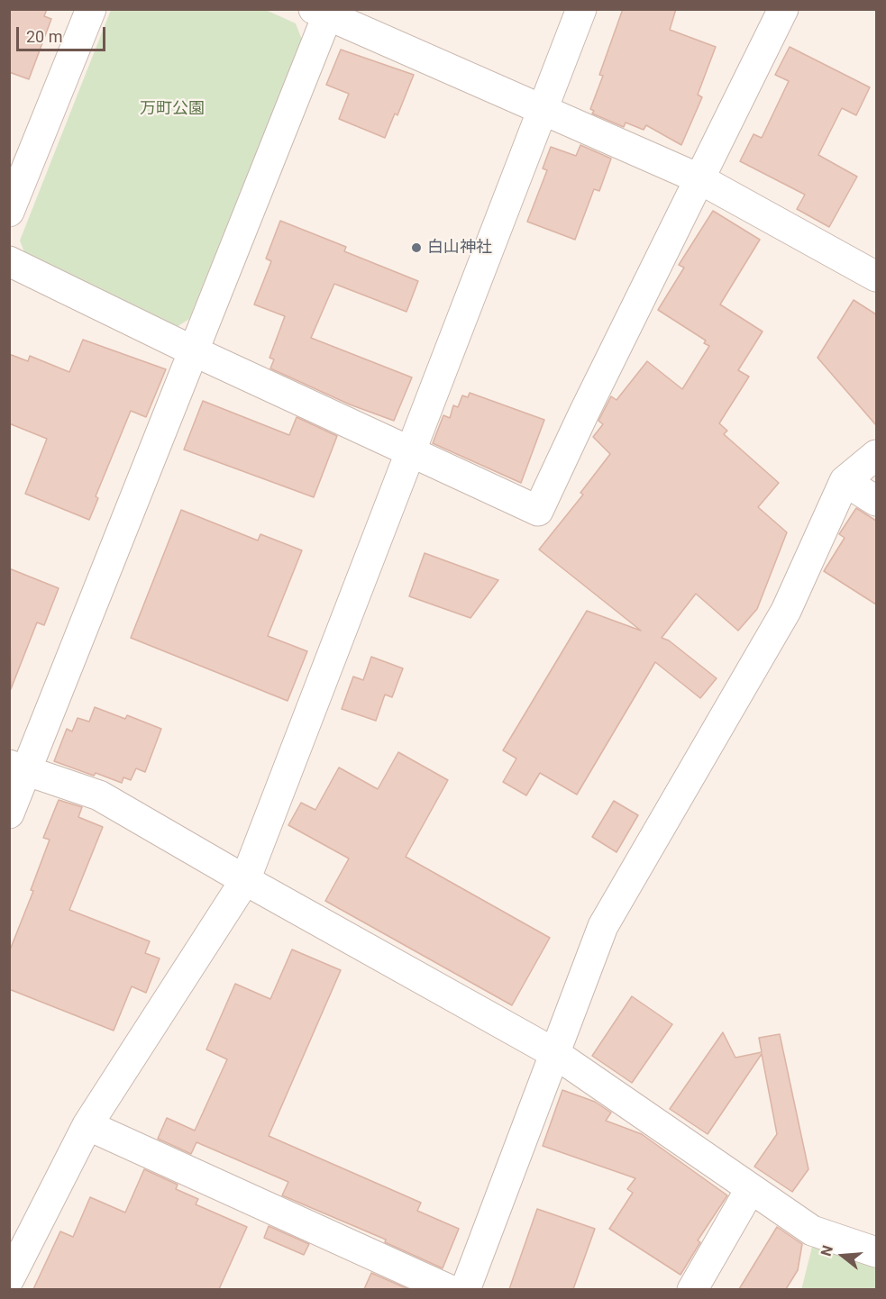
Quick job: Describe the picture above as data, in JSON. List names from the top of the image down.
{
  "parks": ["万町公園"],
  "places": ["白山神社"],
  "scale_bar": "20 m",
  "north": "left"
}
